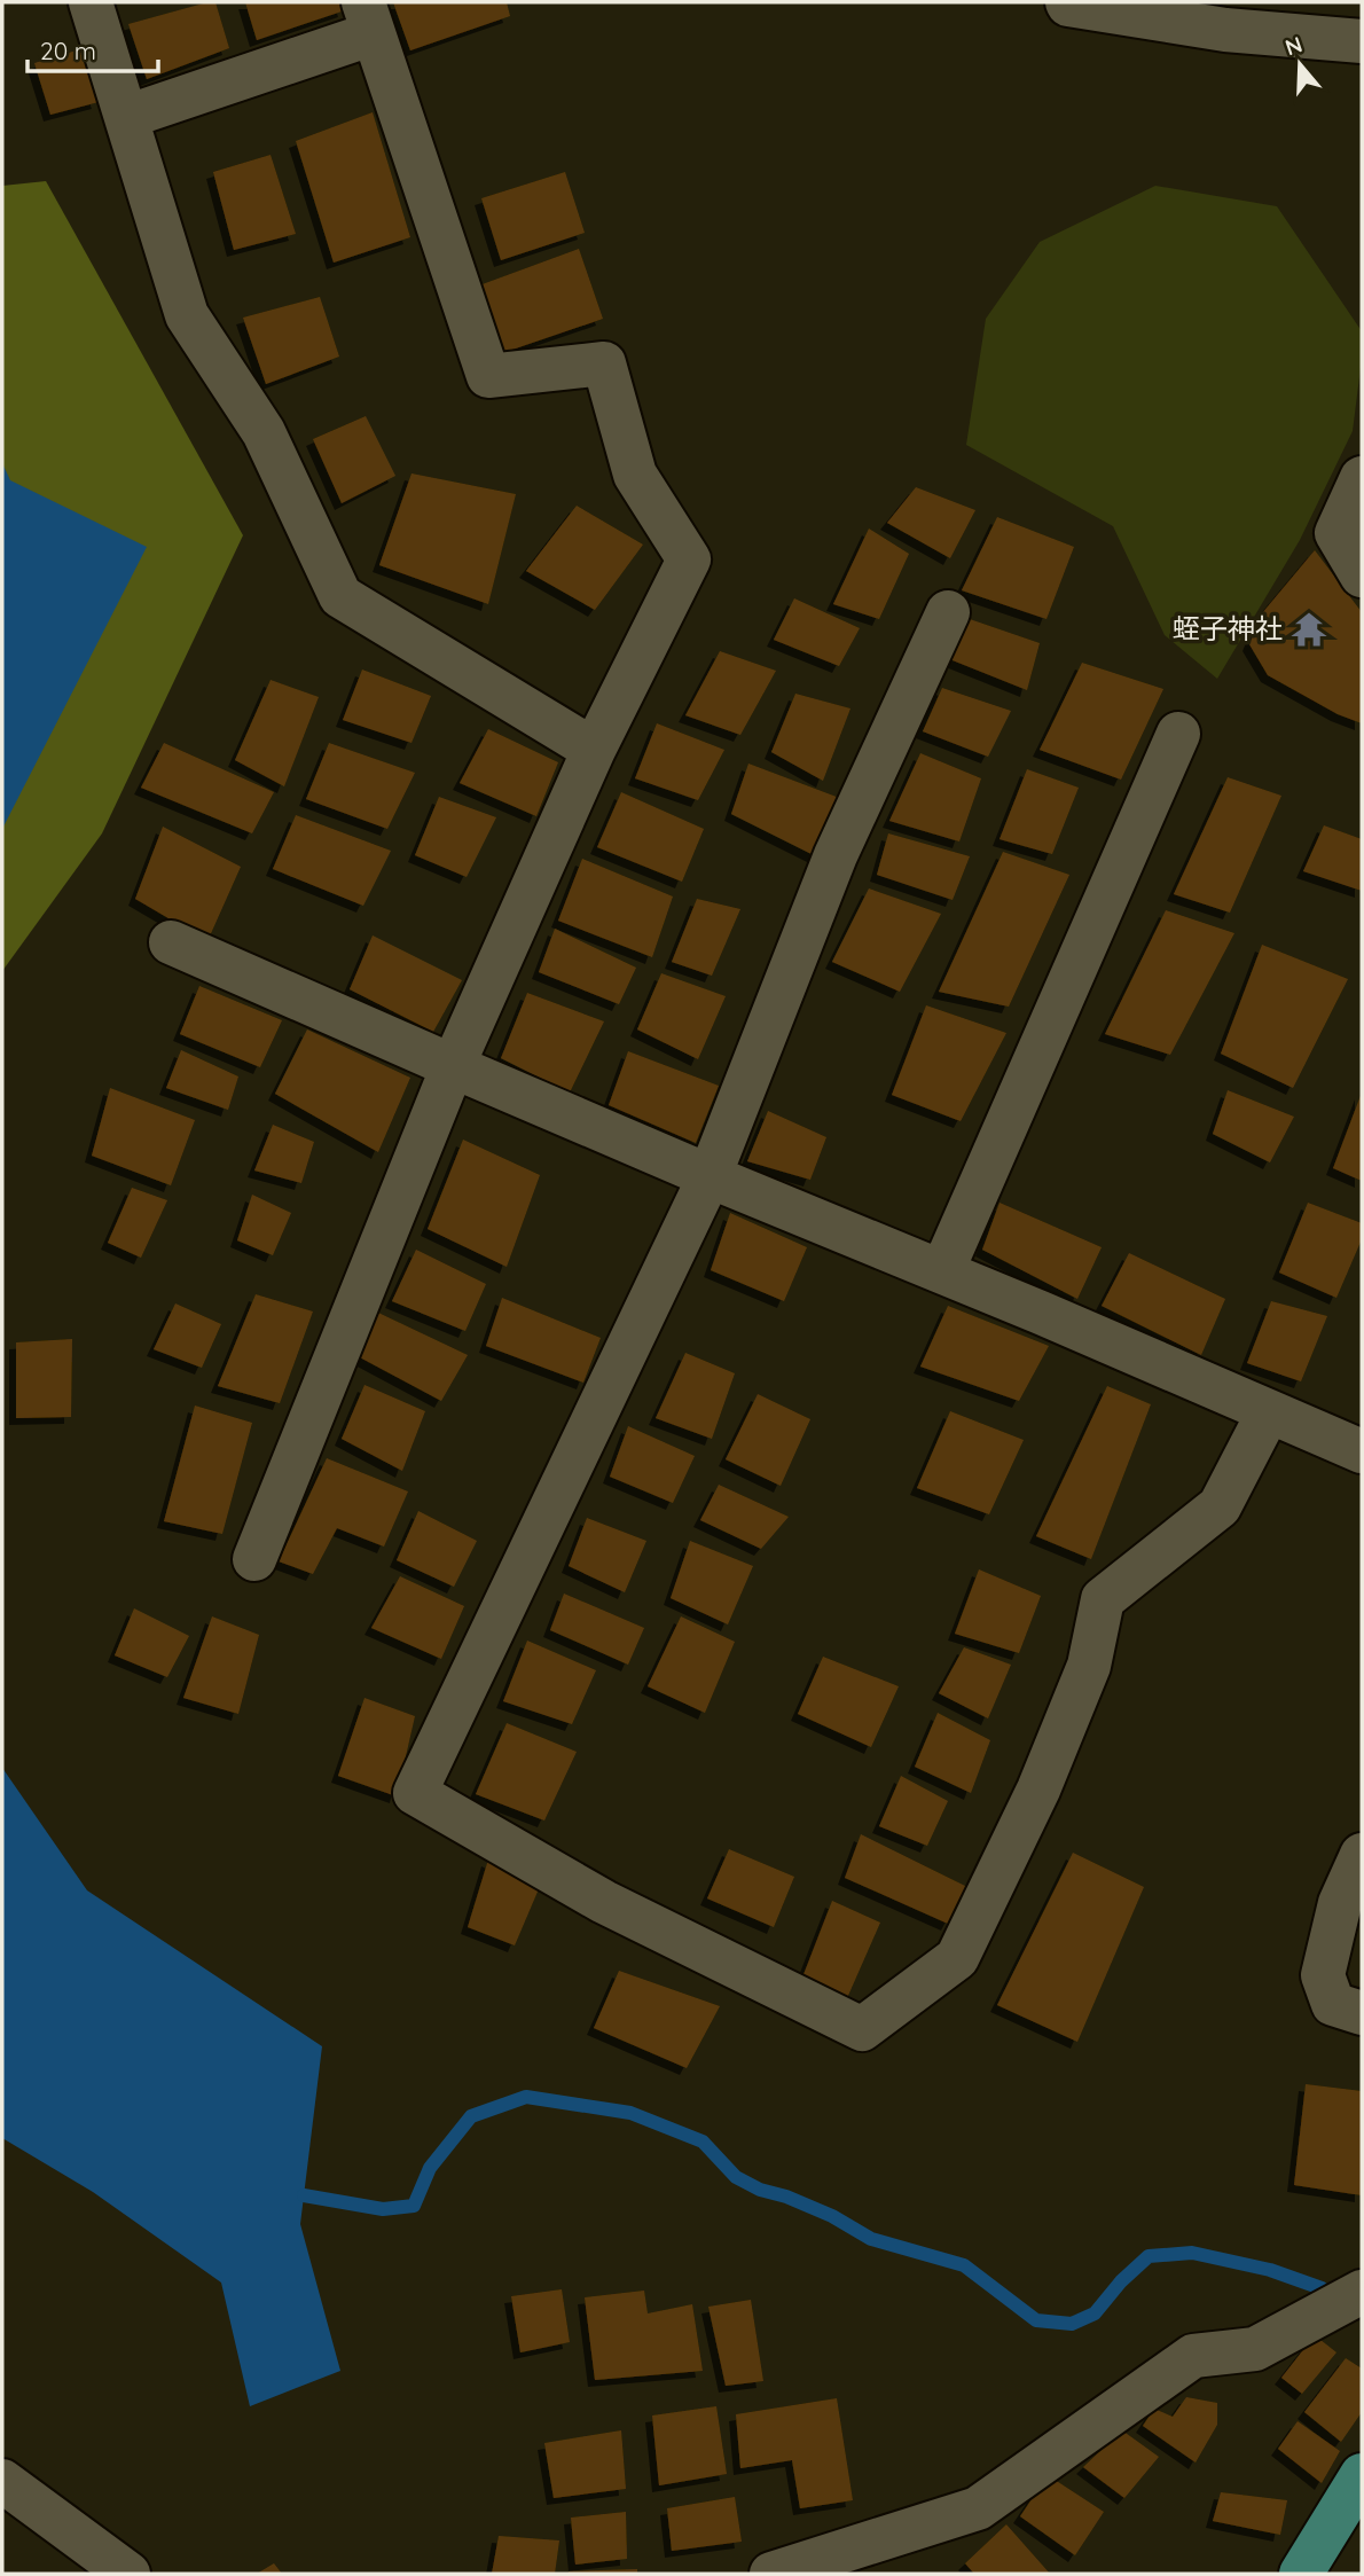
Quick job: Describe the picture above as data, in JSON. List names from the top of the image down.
{
  "places": {
    "temple": ["蛭子神社"]
  },
  "scale_bar": "20 m",
  "north": "top"
}
